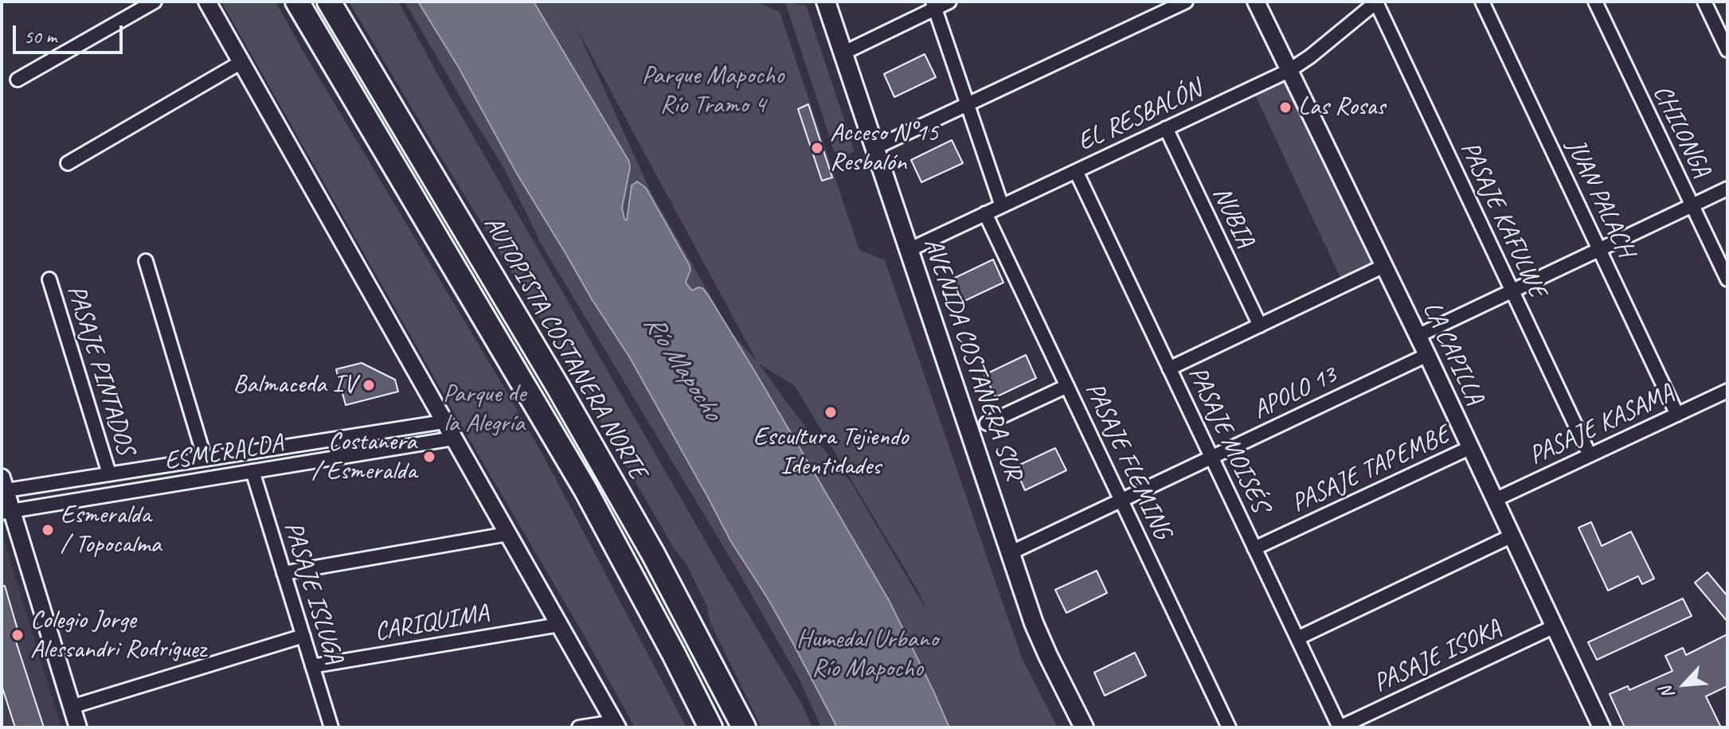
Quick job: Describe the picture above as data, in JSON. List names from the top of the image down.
{
  "streets": {
    "highway": ["AUTOPISTA COSTANERA NORTE"],
    "main road": ["AVENIDA COSTANERA SUR"],
    "street": [
      "EL RESBALÓN",
      "CHILONGA",
      "JUAN PALACH",
      "NUBIA",
      "PASAJE KAFULWE",
      "LA CAPILLA",
      "PASAJE PINTADOS",
      "APOLO 13",
      "PASAJE KASAMA",
      "PASAJE MOISÉS",
      "ESMERALDA",
      "PASAJE FLEMING",
      "PASAJE TAPEMBE",
      "PASAJE ISLUGA",
      "CARIQUIMA",
      "PASAJE ISOKA"
    ]
  },
  "crossings": [
    ["EL RESBALÓN", "NUBIA"],
    ["EL RESBALÓN", "PASAJE KAFULWE"],
    ["EL RESBALÓN", "LA CAPILLA"],
    ["EL RESBALÓN", "AVENIDA COSTANERA SUR"],
    ["EL RESBALÓN", "PASAJE MOISÉS"],
    ["EL RESBALÓN", "PASAJE FLEMING"],
    ["JUAN PALACH", "PASAJE KASAMA"],
    ["PASAJE KAFULWE", "PASAJE KASAMA"],
    ["LA CAPILLA", "APOLO 13"],
    ["LA CAPILLA", "PASAJE KASAMA"],
    ["LA CAPILLA", "PASAJE TAPEMBE"],
    ["LA CAPILLA", "PASAJE ISOKA"],
    ["AVENIDA COSTANERA SUR", "APOLO 13"],
    ["PASAJE PINTADOS", "ESMERALDA"],
    ["APOLO 13", "PASAJE MOISÉS"],
    ["APOLO 13", "PASAJE FLEMING"],
    ["PASAJE MOISÉS", "PASAJE TAPEMBE"],
    ["PASAJE MOISÉS", "PASAJE ISOKA"],
    ["ESMERALDA", "PASAJE ISLUGA"],
    ["PASAJE ISLUGA", "CARIQUIMA"]
  ],
  "water": ["Río Mapocho"],
  "parks": ["Parque Mapocho Río Tramo 4", "Parque de la Alegría", "Humedal Urbano Río Mapocho"],
  "places": [
    "Las Rosas",
    "Acceso N°15 Resbalón",
    "Balmaceda IV",
    "Escultura Tejiendo Identidades",
    "Costanera / Esmeralda",
    "Esmeralda / Topocalma",
    "Colegio Jorge Alessandri Rodríguez"
  ],
  "scale_bar": "50 m",
  "north": "bottom left"
}
